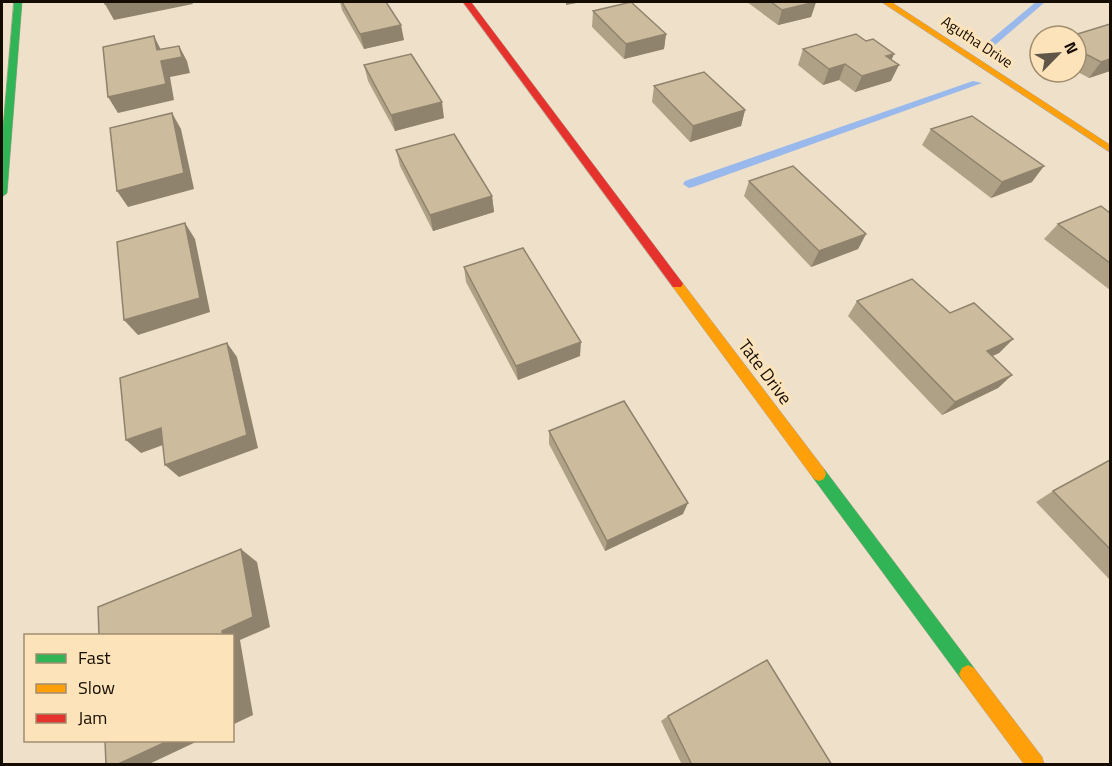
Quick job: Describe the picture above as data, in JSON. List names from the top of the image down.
{
  "streets": {
    "street": ["Agutha Drive", "Tate Drive"]
  },
  "legend": ["Fast", "Slow", "Jam"],
  "north": "top right"
}
